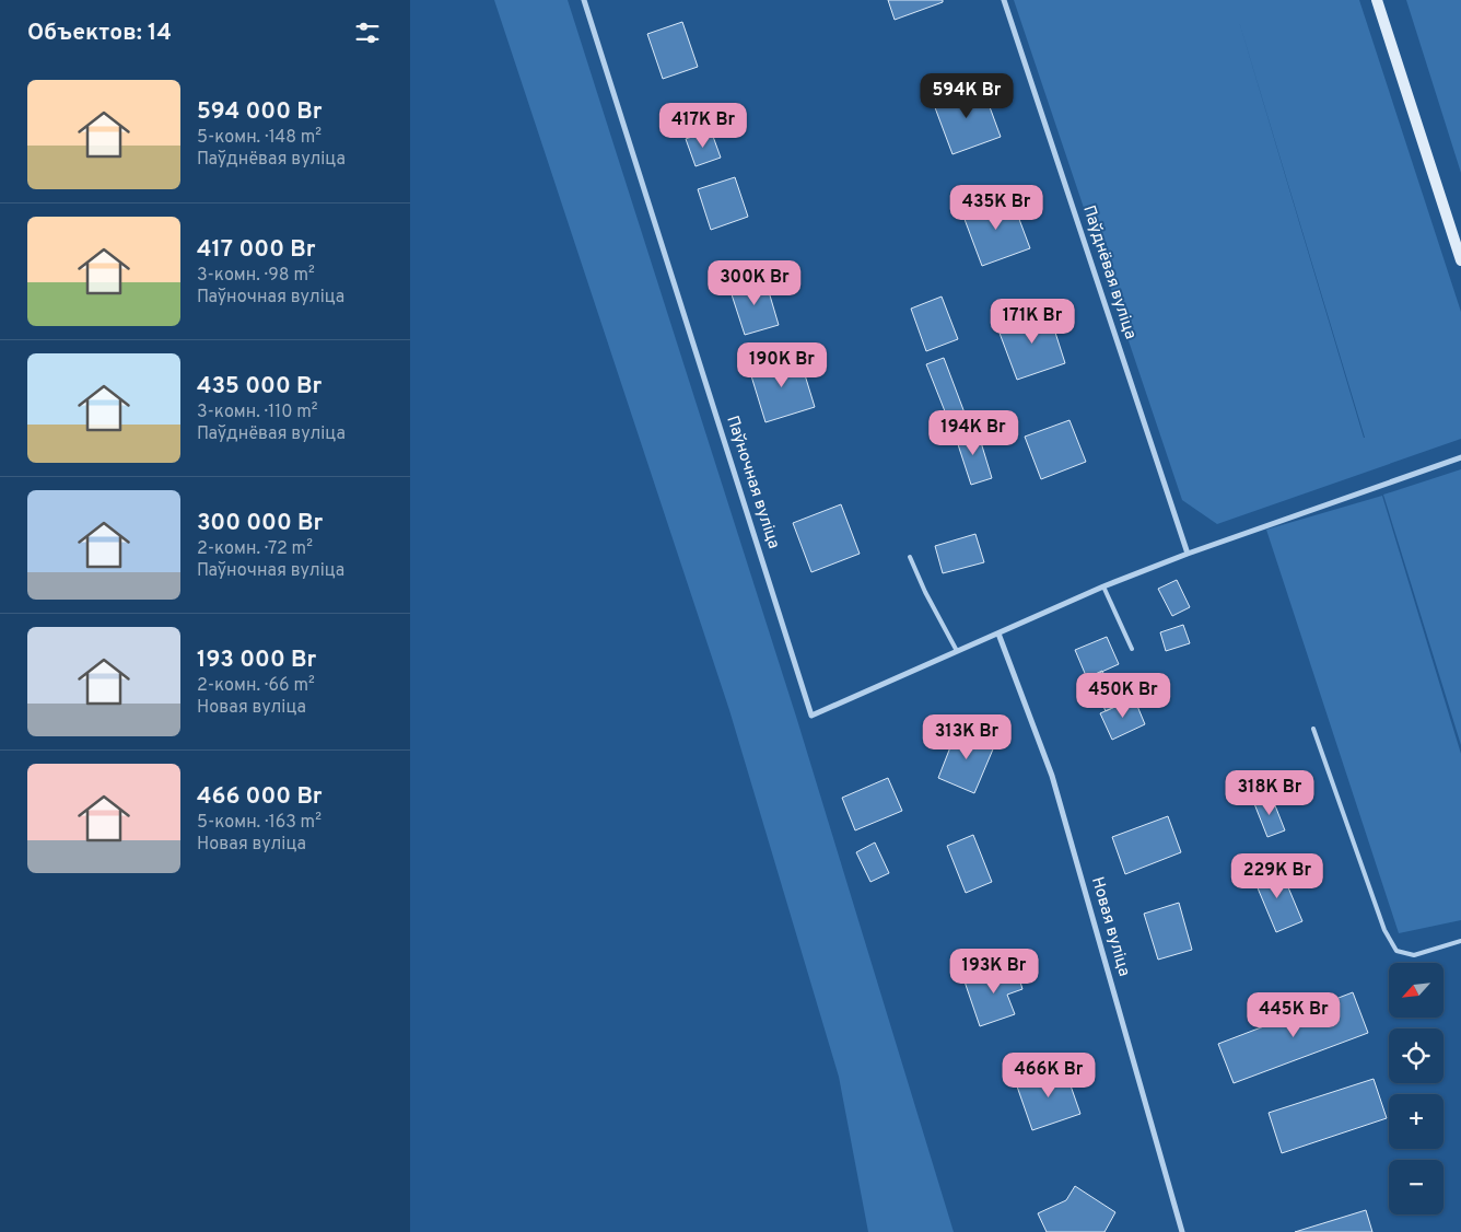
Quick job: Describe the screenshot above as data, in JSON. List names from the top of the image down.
{
  "streets": {
    "street": ["Паўднёвая вуліца", "Паўночная вуліца", "Новая вуліца"]
  },
  "crossings": [
    ["Паўднёвая вуліца", "Паўночная вуліца"],
    ["Паўночная вуліца", "Новая вуліца"]
  ],
  "north": "bottom left",
  "page": {
    "heading": "Объектов: 14",
    "list": [
      {
        "name": "594 000 Br",
        "note": "5-комн. · 148 m² · Паўднёвая вуліца"
      },
      {
        "name": "417 000 Br",
        "note": "3-комн. · 98 m² · Паўночная вуліца"
      },
      {
        "name": "435 000 Br",
        "note": "3-комн. · 110 m² · Паўднёвая вуліца"
      },
      {
        "name": "300 000 Br",
        "note": "2-комн. · 72 m² · Паўночная вуліца"
      },
      {
        "name": "193 000 Br",
        "note": "2-комн. · 66 m² · Новая вуліца"
      },
      {
        "name": "466 000 Br",
        "note": "5-комн. · 163 m² · Новая вуліца"
      }
    ],
    "price": [
      "594K Br",
      "417K Br",
      "435K Br",
      "300K Br",
      "171K Br",
      "190K Br",
      "194K Br",
      "450K Br",
      "313K Br",
      "318K Br",
      "229K Br",
      "193K Br",
      "445K Br",
      "466K Br"
    ],
    "map_buttons": ["+", "−"]
  }
}
